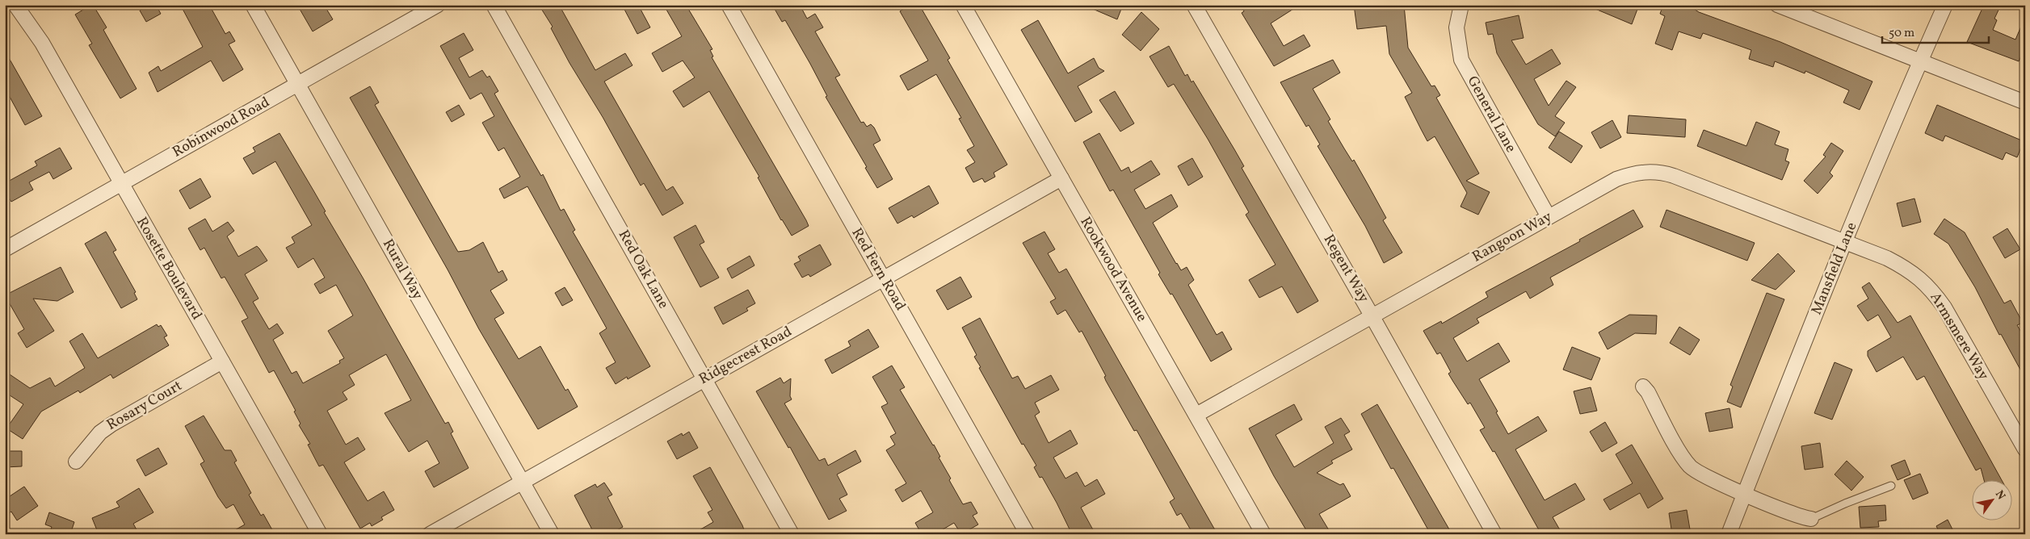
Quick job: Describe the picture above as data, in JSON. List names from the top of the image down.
{
  "streets": {
    "street": [
      "General Lane",
      "Robinwood Road",
      "Rangoon Way",
      "Rosette Boulevard",
      "Regent Way",
      "Mansfield Lane",
      "Rural Way",
      "Red Oak Lane",
      "Red Fern Road",
      "Rookwood Avenue",
      "Armsmere Way",
      "Ridgecrest Road",
      "Rosary Court"
    ]
  },
  "crossings": [
    ["General Lane", "Rangoon Way"],
    ["Robinwood Road", "Rosette Boulevard"],
    ["Robinwood Road", "Rural Way"],
    ["Rangoon Way", "Regent Way"],
    ["Rangoon Way", "Mansfield Lane"],
    ["Rangoon Way", "Rookwood Avenue"],
    ["Rangoon Way", "Armsmere Way"],
    ["Rosette Boulevard", "Rosary Court"],
    ["Mansfield Lane", "Armsmere Way"],
    ["Rural Way", "Ridgecrest Road"],
    ["Red Oak Lane", "Ridgecrest Road"],
    ["Red Fern Road", "Ridgecrest Road"],
    ["Rookwood Avenue", "Ridgecrest Road"]
  ],
  "scale_bar": "50 m",
  "north": "top right"
}
